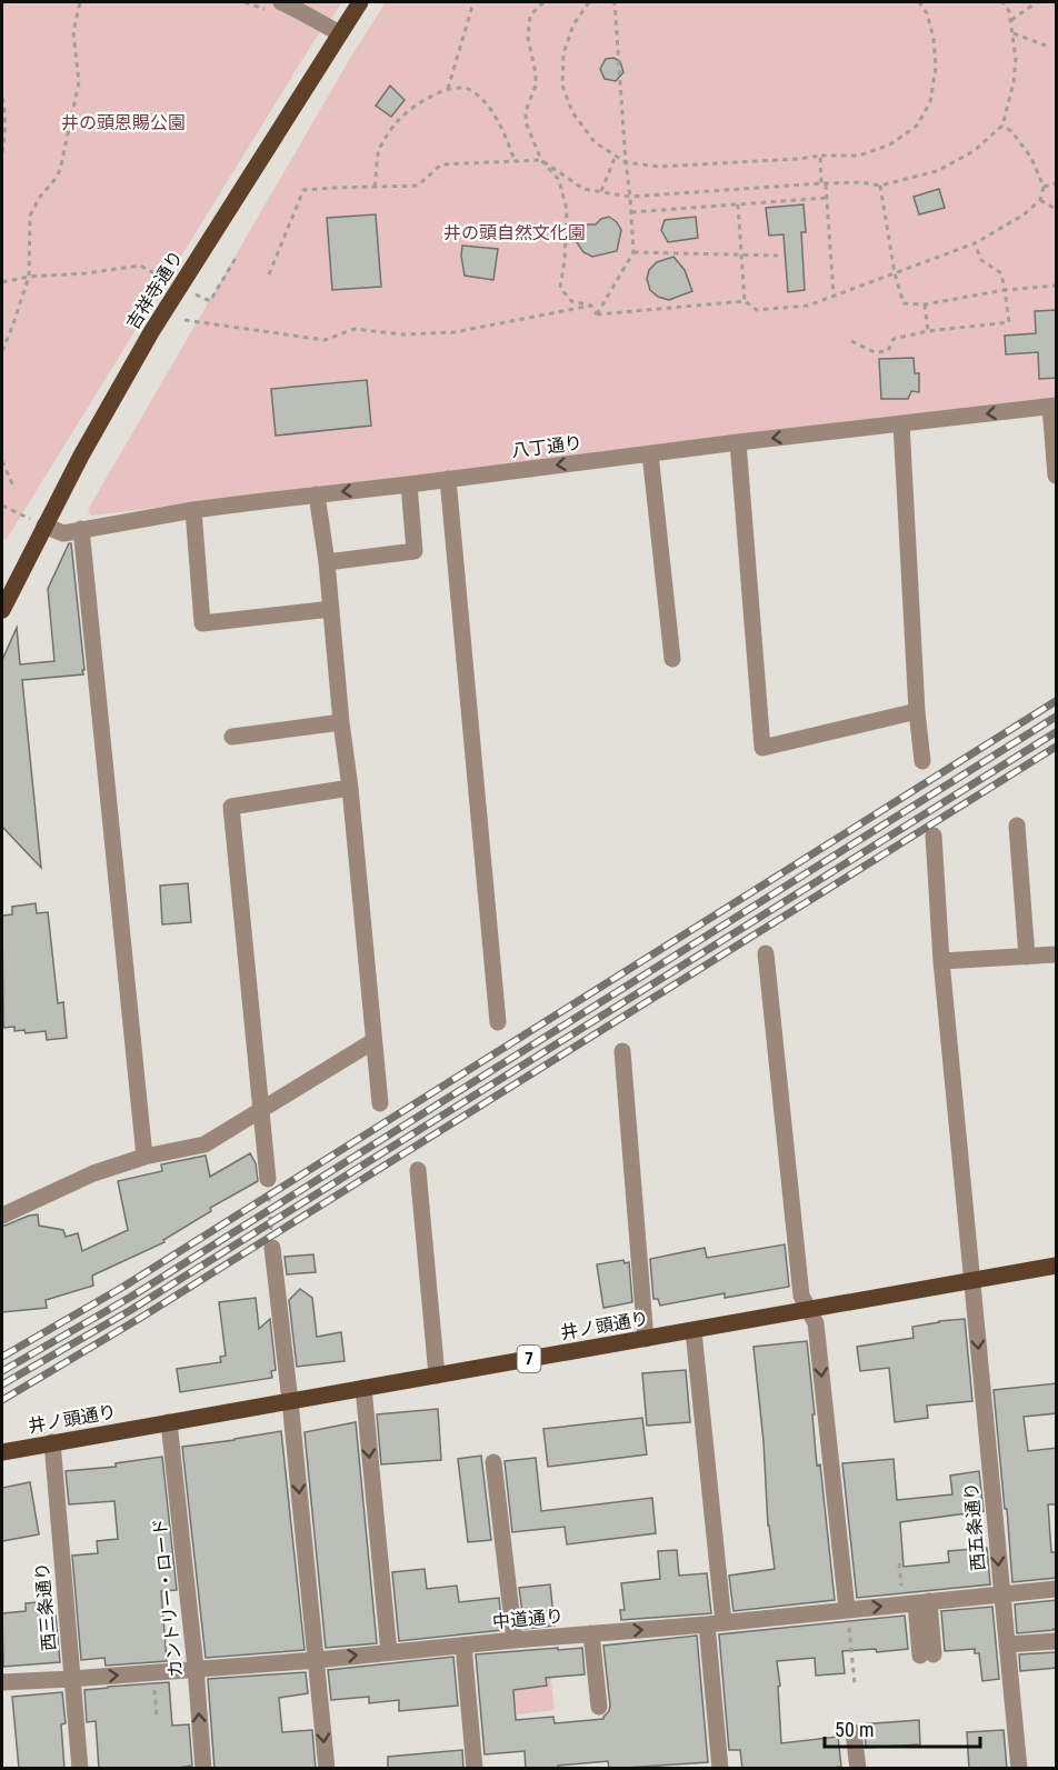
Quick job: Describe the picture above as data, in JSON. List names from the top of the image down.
{
  "streets": {
    "main road": ["吉祥寺通り", "井ノ頭通り", "7"],
    "street": [
      "八丁通り",
      "西五条通り",
      "カントリー・ロード",
      "西三条通り",
      "中道通り"
    ]
  },
  "crossings": [
    ["吉祥寺通り", "八丁通り"],
    ["井ノ頭通り", "西五条通り"],
    ["井ノ頭通り", "カントリー・ロード"],
    ["井ノ頭通り", "西三条通り"],
    ["西五条通り", "中道通り"],
    ["カントリー・ロード", "中道通り"],
    ["西三条通り", "中道通り"]
  ],
  "one_way": ["八丁通り", "中道通り"],
  "parks": ["井の頭恩賜公園", "井の頭自然文化園"],
  "scale_bar": "50 m"
}
